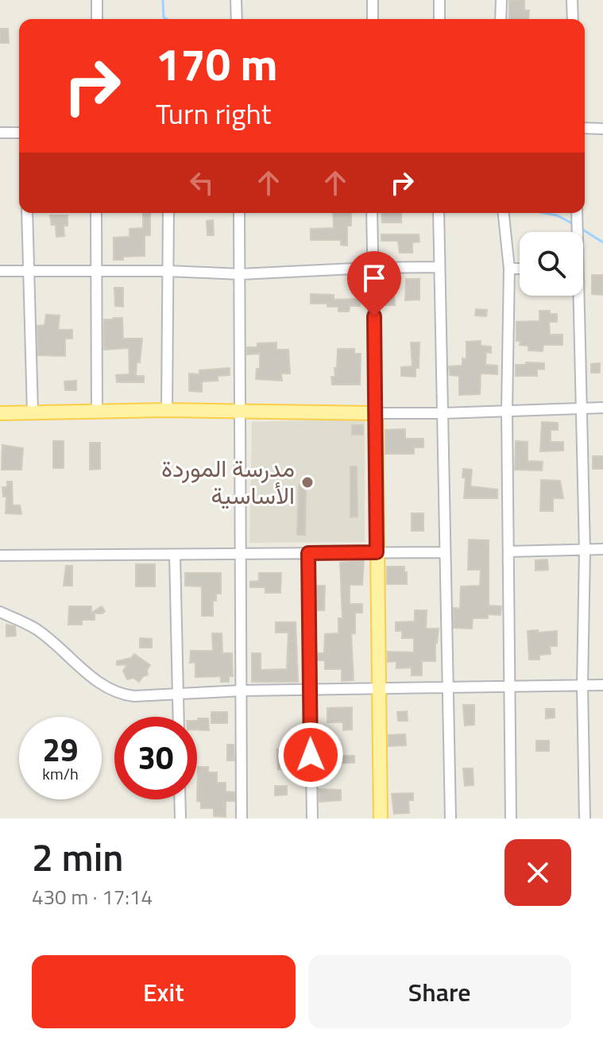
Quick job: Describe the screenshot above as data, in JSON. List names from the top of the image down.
{
  "places": ["مدرسة الموردة الأساسية"],
  "page": {
    "turn": ["170 m", "Turn right"],
    "speed": "29 km/h",
    "limit": "30",
    "heading": ["2 min", "430 m · 17:14"],
    "buttons": ["Exit", "Share"]
  }
}
